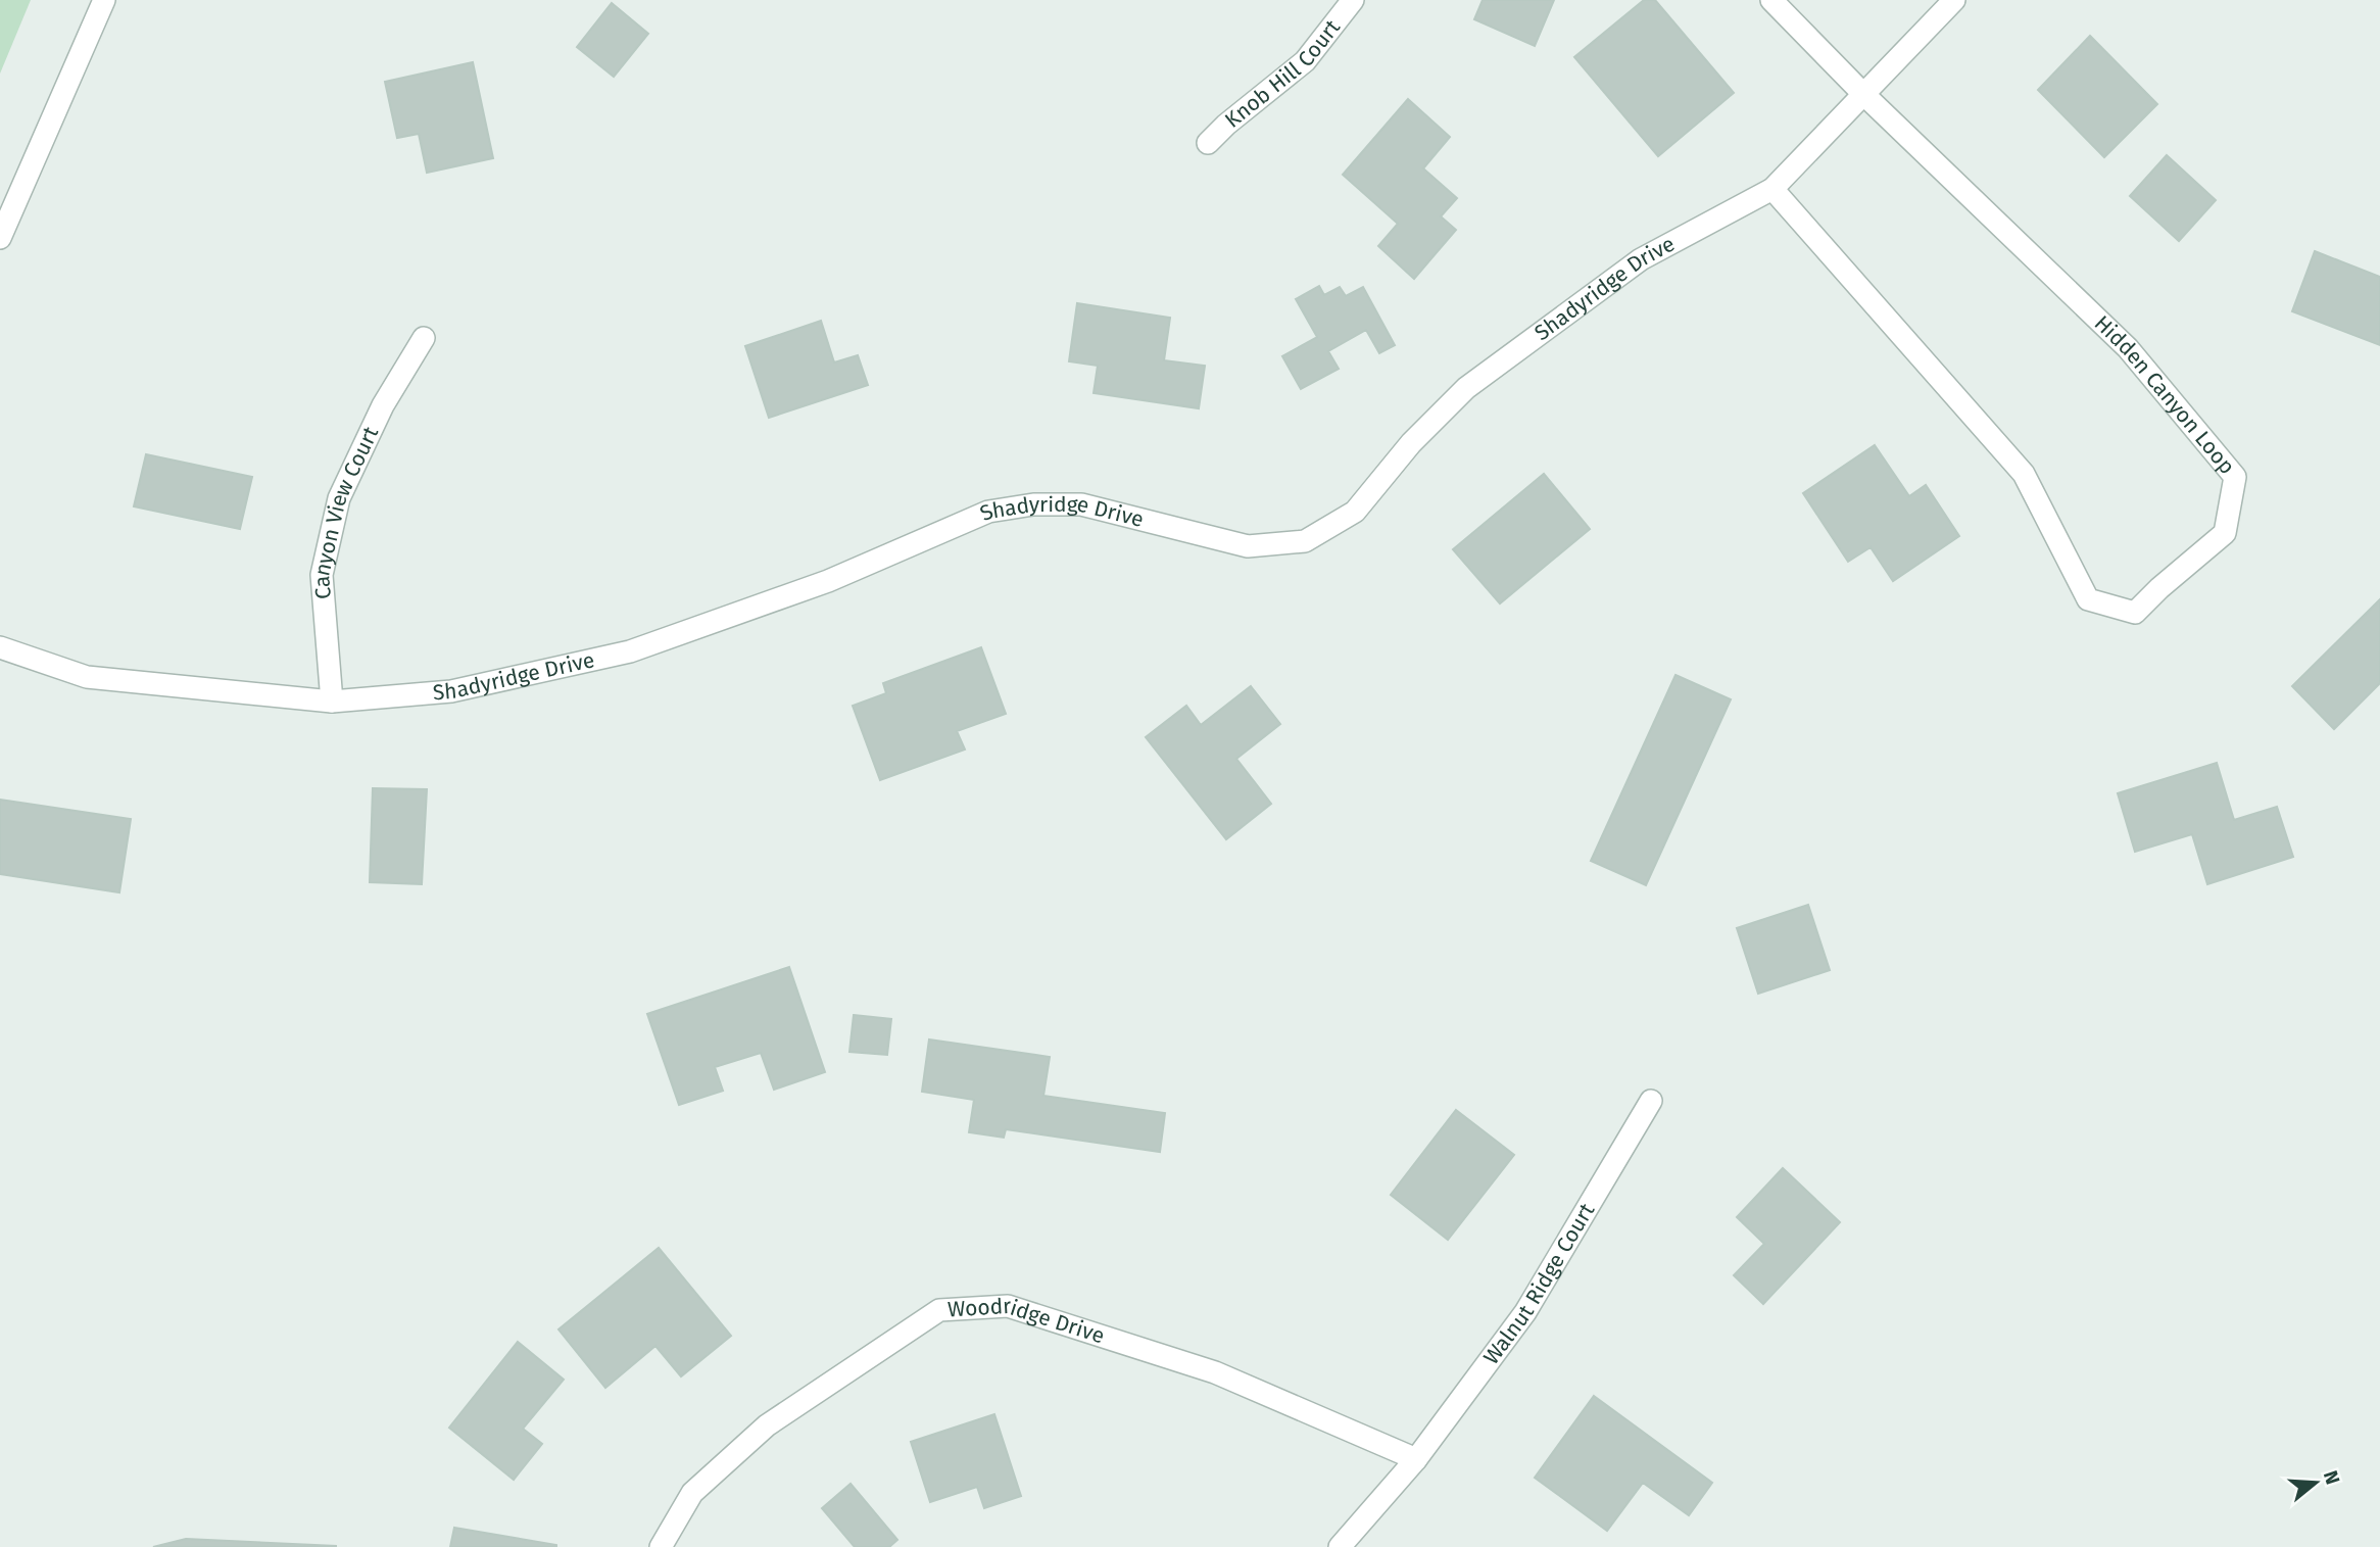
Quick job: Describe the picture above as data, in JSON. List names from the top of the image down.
{
  "streets": {
    "street": [
      "Knob Hill Court",
      "Shadyridge Drive",
      "Hidden Canyon Loop",
      "Canyon View Court",
      "Walnut Ridge Court",
      "Woodridge Drive"
    ]
  },
  "crossings": [
    ["Shadyridge Drive", "Hidden Canyon Loop"],
    ["Shadyridge Drive", "Canyon View Court"],
    ["Walnut Ridge Court", "Woodridge Drive"]
  ],
  "north": "right"
}
